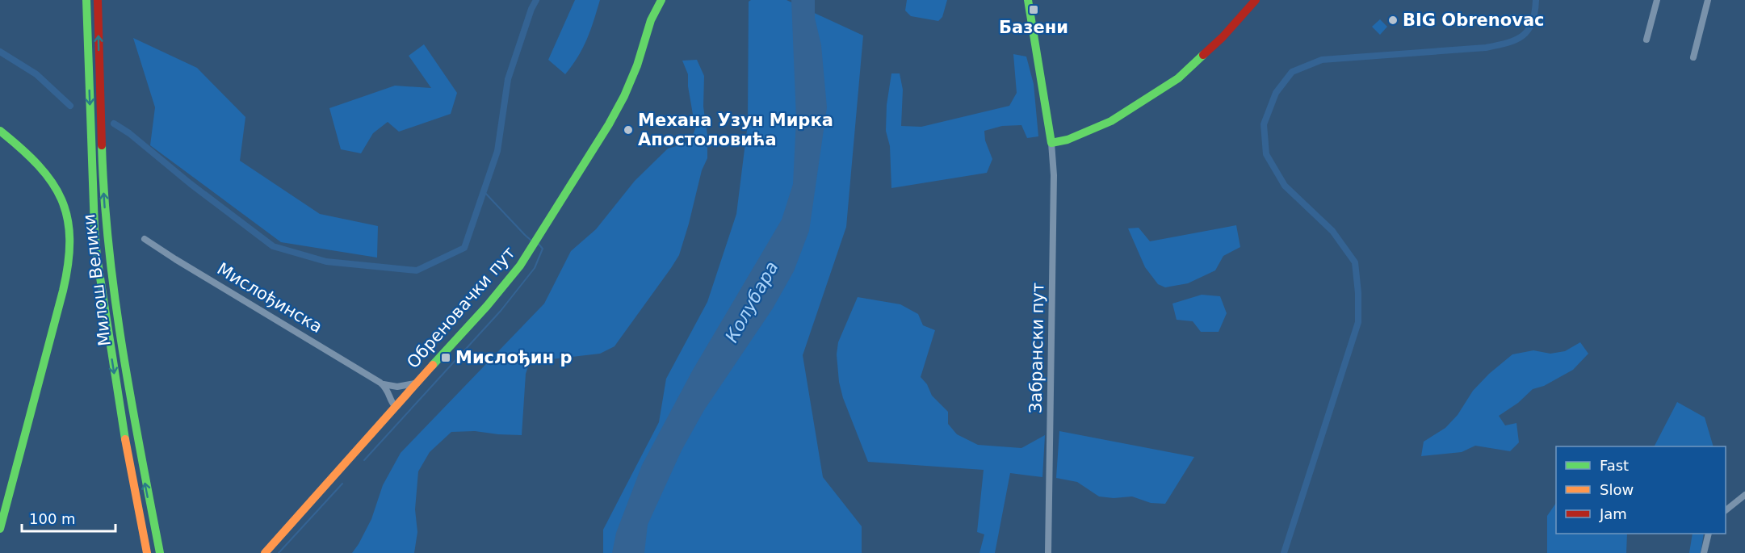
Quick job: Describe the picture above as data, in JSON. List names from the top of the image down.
{
  "streets": {
    "main road": ["Милош Велики", "Обреновачки пут"],
    "street": ["Мислођинска", "Забрански пут"]
  },
  "crossings": [
    ["Мислођинска", "Обреновачки пут"]
  ],
  "water": ["Колубара"],
  "places": {
    "transit": ["Базени", "Мислођин р"],
    "other": ["BIG Obrenovac", "Механа Узун Мирка Апостоловића"]
  },
  "legend": ["Fast", "Slow", "Jam"],
  "scale_bar": "100 m"
}
